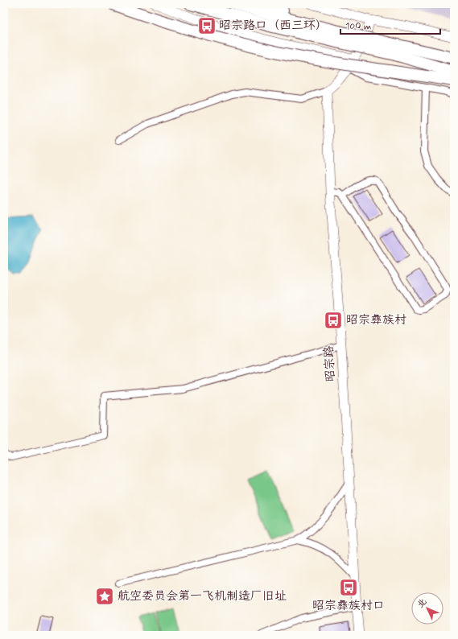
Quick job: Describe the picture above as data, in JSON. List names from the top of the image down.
{
  "streets": {
    "street": ["昭宗路"]
  },
  "places": {
    "bus stop": ["昭宗路口（西三环）", "昭宗彝族村", "昭宗彝族村口"],
    "place": ["航空委员会第一飞机制造厂旧址"]
  },
  "scale_bar": "100 m",
  "north": "top left"
}
